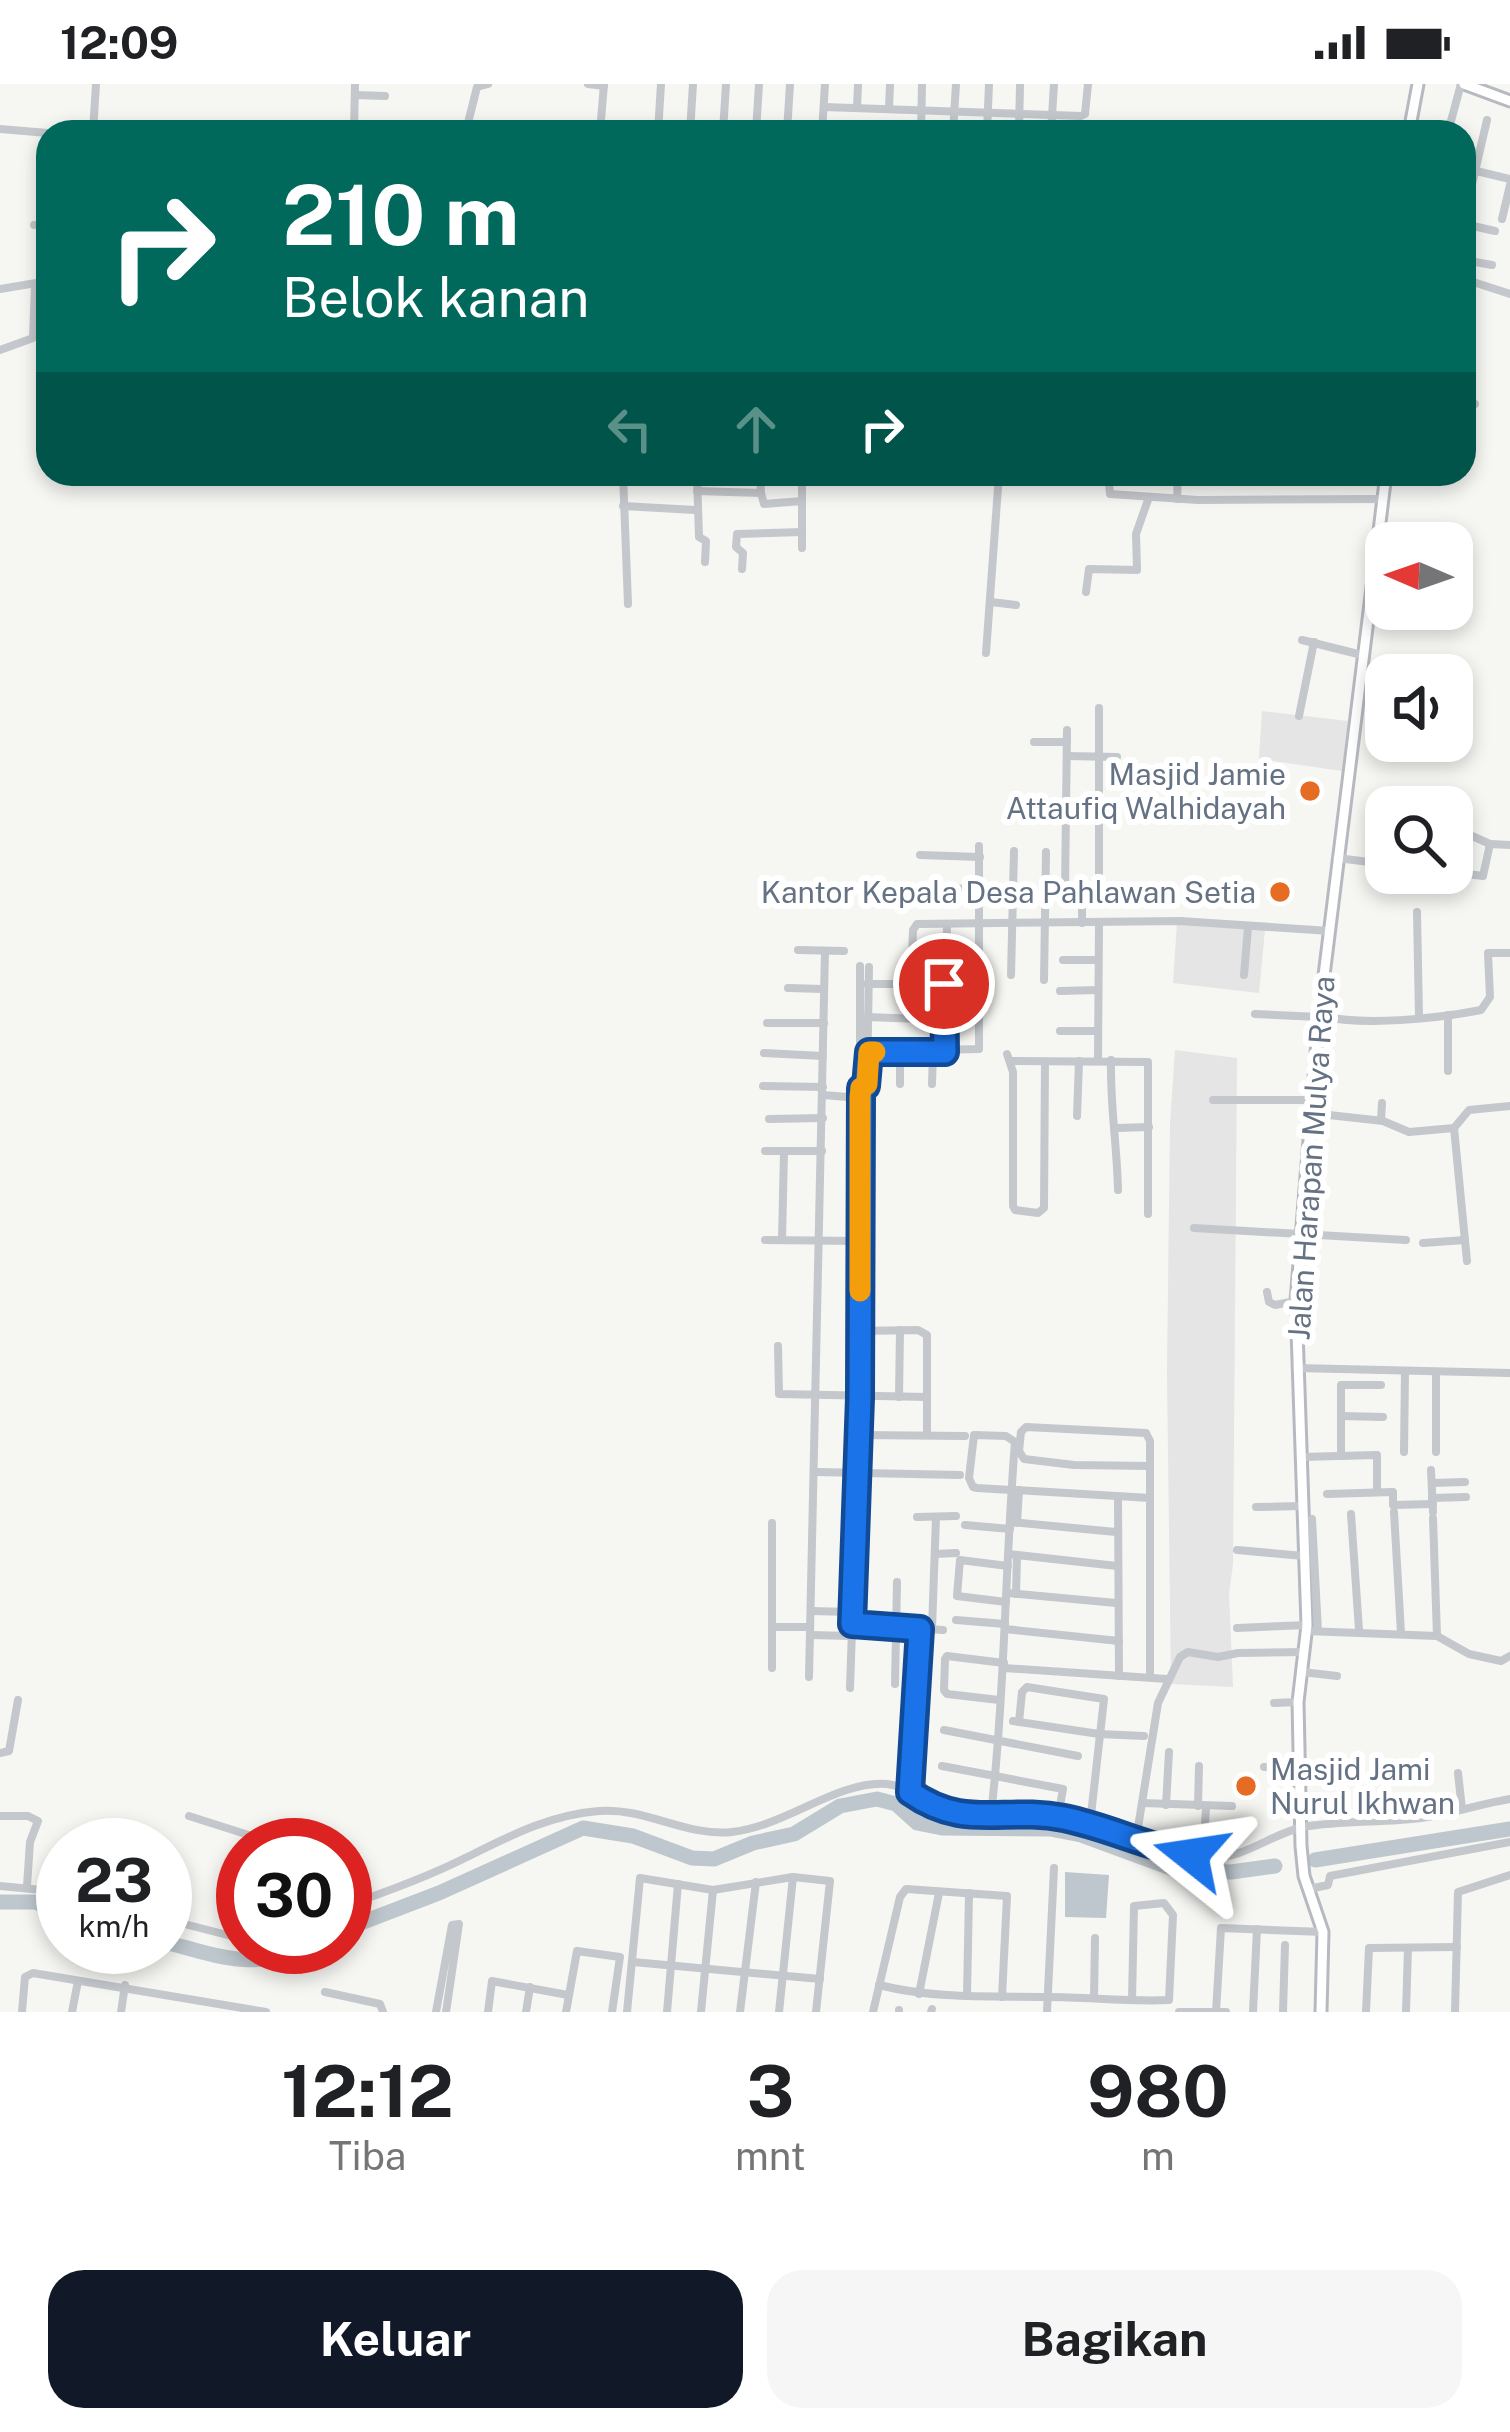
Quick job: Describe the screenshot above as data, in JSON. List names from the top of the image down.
{
  "streets": {
    "street": ["Jalan Harapan Mulya Raya"]
  },
  "places": ["Masjid Jamie Attaufiq Walhidayah", "Kantor Kepala Desa Pahlawan Setia", "Masjid Jami Nurul Ikhwan"],
  "north": "left",
  "page": {
    "status": "12:09",
    "turn": ["210 m", "Belok kanan"],
    "speed": "23 km/h",
    "limit": "30",
    "eta": [
      "12:12",
      "Tiba",
      "3",
      "mnt",
      "980",
      "m"
    ],
    "buttons": ["Keluar", "Bagikan"]
  }
}
